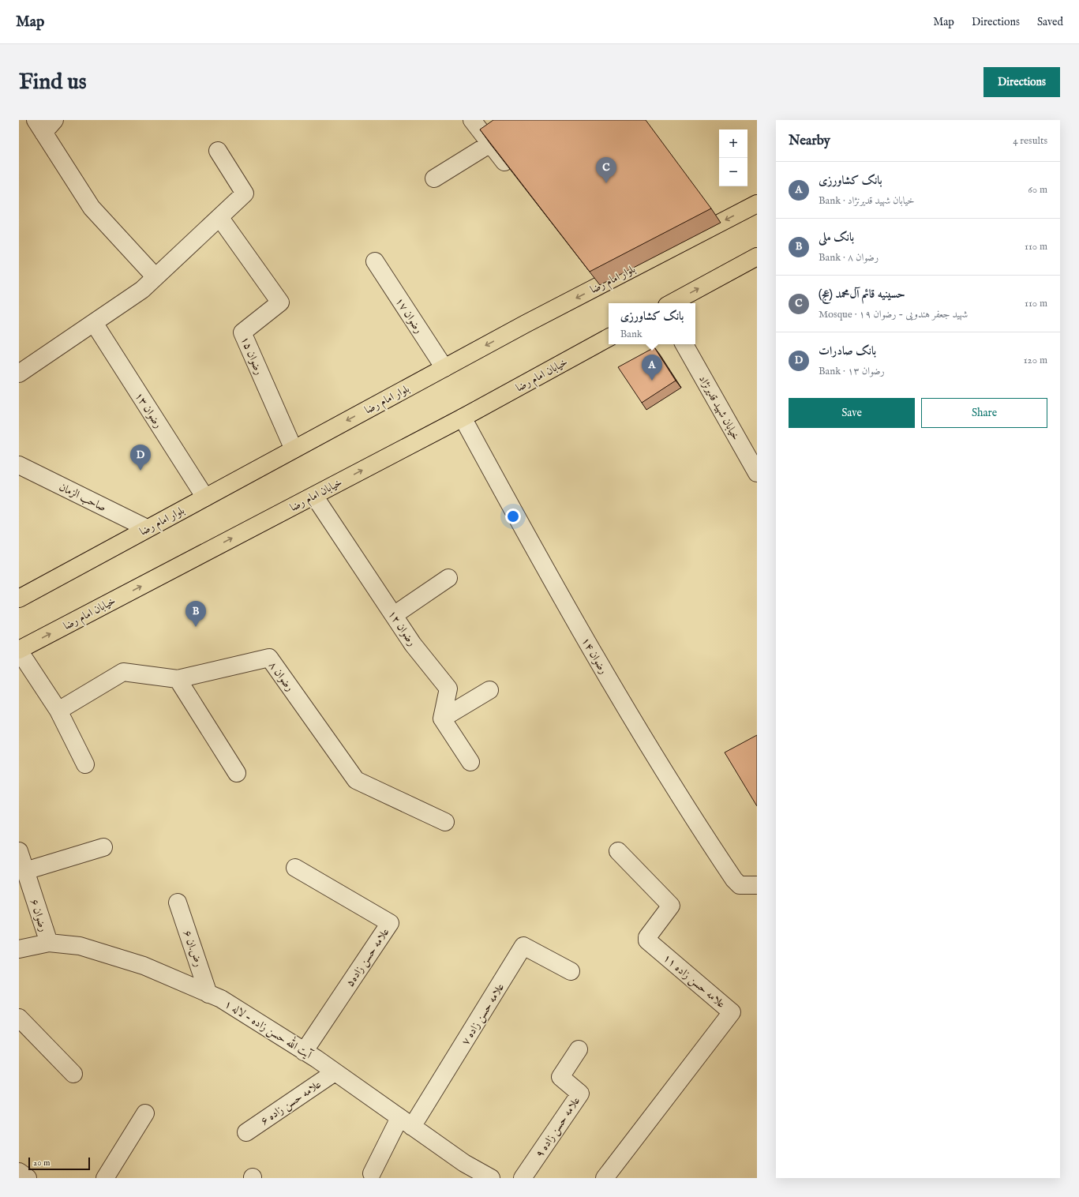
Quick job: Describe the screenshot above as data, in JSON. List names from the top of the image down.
{
  "streets": {
    "main road": ["بلوار امام رضا", "خیابان امام رضا"],
    "street": [
      "رضوان ۱۷",
      "رضوان ۱۵",
      "خيابان شهيد قديرنژاد",
      "رضوان ۱۳",
      "صاحب الزمان",
      "رضوان ۱۲",
      "رضوان ۱۴",
      "رضوان ۸",
      "رضوان ۶",
      "رض.ان ۶",
      "علامه حسن زاده۵",
      "علامه حسن زاده ۱۱",
      "علامه حسن زاده ۷",
      "آیت الله حسن زاده - لاله ۱",
      "علامه حسن زاده ۶",
      "علامه حسن زاده ۹"
    ]
  },
  "crossings": [
    ["بلوار امام رضا", "رضوان ۱۷"],
    ["بلوار امام رضا", "رضوان ۱۵"],
    ["بلوار امام رضا", "رضوان ۱۳"],
    ["بلوار امام رضا", "صاحب الزمان"],
    ["خیابان امام رضا", "رضوان ۱۲"],
    ["خیابان امام رضا", "رضوان ۱۴"],
    ["رضوان ۶", "آیت الله حسن زاده - لاله ۱"],
    ["رض.ان ۶", "آیت الله حسن زاده - لاله ۱"],
    ["علامه حسن زاده۵", "آیت الله حسن زاده - لاله ۱"],
    ["علامه حسن زاده ۷", "آیت الله حسن زاده - لاله ۱"],
    ["آیت الله حسن زاده - لاله ۱", "علامه حسن زاده ۶"]
  ],
  "one_way": ["بلوار امام رضا", "خیابان امام رضا"],
  "scale_bar": "20 m",
  "page": {
    "header": "Map",
    "nav": ["Map", "Directions", "Saved"],
    "buttons": [
      "Directions",
      ["Save", "Share"]
    ],
    "title": "Find us",
    "heading": ["Nearby", "4 results"],
    "map_buttons": ["+", "−"],
    "pins": [
      "C",
      "A",
      "D",
      "B"
    ],
    "list": [
      {
        "mark": "A",
        "name": "بانک کشاورزی",
        "note": "Bank · خيابان شهيد قديرنژاد",
        "value": "60 m"
      },
      {
        "mark": "B",
        "name": "بانک‌ ملی",
        "note": "Bank · رضوان ۸",
        "value": "110 m"
      },
      {
        "mark": "C",
        "name": "حسینیه قائم آل‌محمد (عج)",
        "note": "Mosque · شهید جعفر هندویی - رضوان ۱۹",
        "value": "110 m"
      },
      {
        "mark": "D",
        "name": "بانک صادرات",
        "note": "Bank · رضوان ۱۳",
        "value": "120 m"
      }
    ],
    "popup": ["بانک کشاورزی", "Bank"],
    "scale": "20 m"
  }
}
